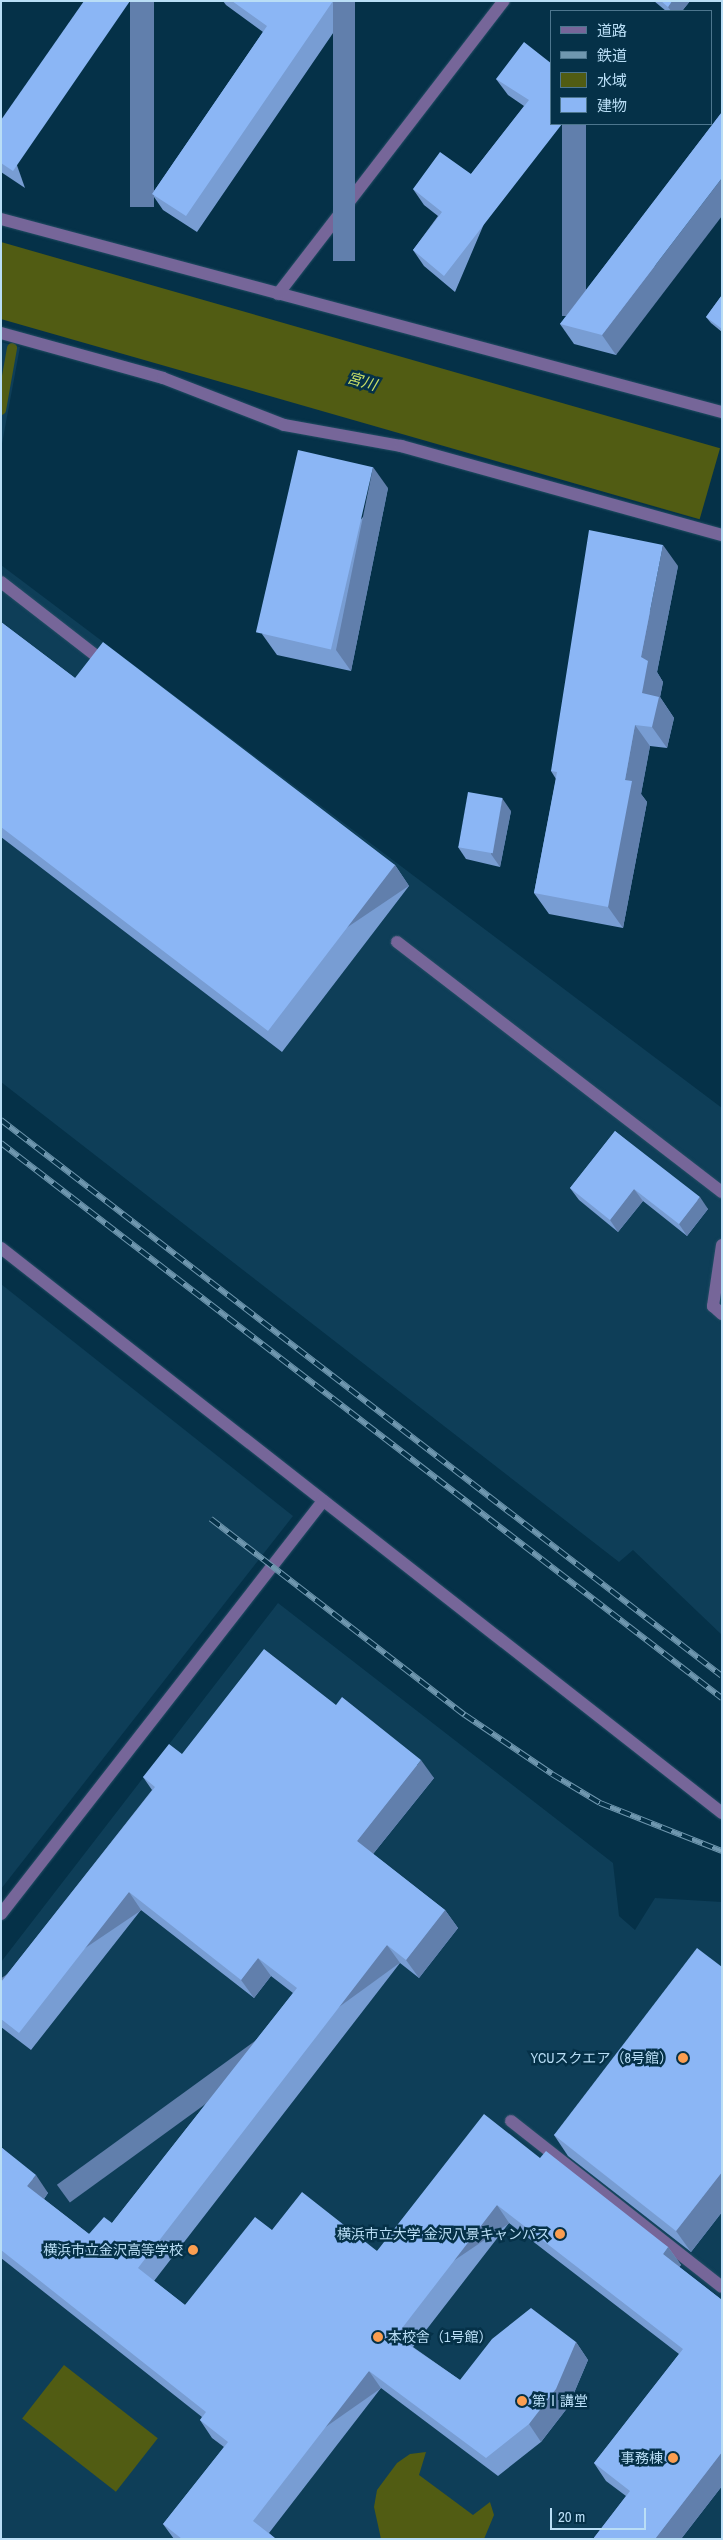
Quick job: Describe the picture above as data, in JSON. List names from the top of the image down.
{
  "water": ["宮川"],
  "places": [
    "YCUスクエア（8号館）",
    "横浜市立大学 金沢八景キャンパス",
    "横浜市立金沢高等学校",
    "本校舎（1号館）",
    "第Ⅰ講堂",
    "事務棟"
  ],
  "legend": [
    "道路",
    "鉄道",
    "水域",
    "建物"
  ],
  "scale_bar": "20 m"
}
